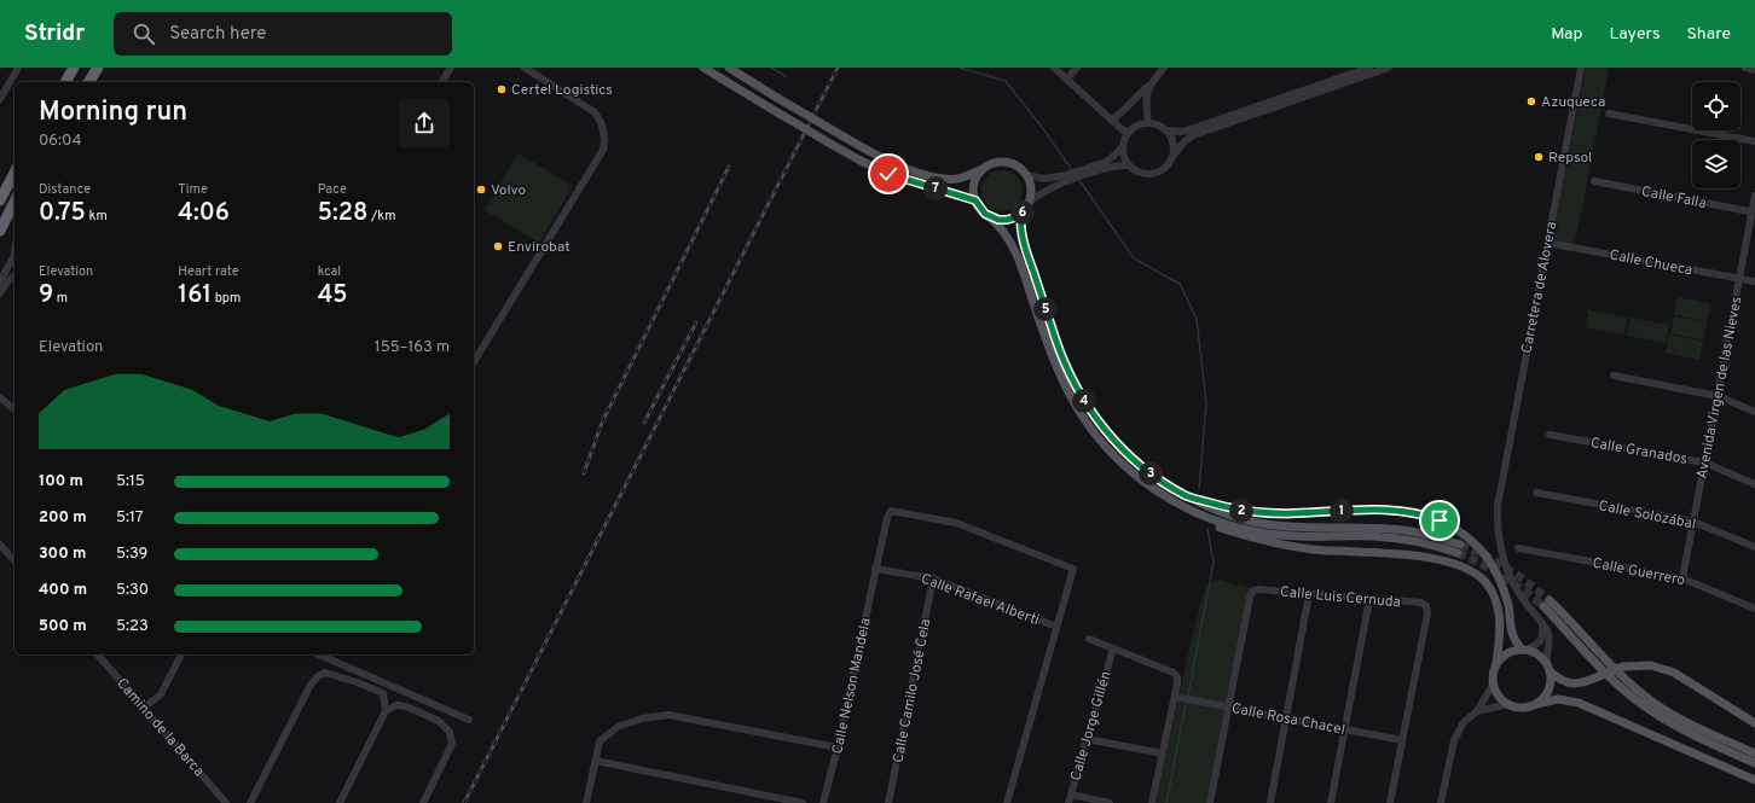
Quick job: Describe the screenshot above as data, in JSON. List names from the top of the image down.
{
  "streets": {
    "street": [
      "Calle Falla",
      "Calle Chueca",
      "Carretera de Alovera",
      "Avenida Virgen de las Nieves",
      "Calle Granados",
      "Calle Solozábal",
      "Calle Guerrero",
      "Calle Luis Cernuda",
      "Calle Rafael Alberti",
      "Calle Nelson Mandela",
      "Calle Camilo José Cela",
      "Calle Rosa Chacel",
      "Calle Jorge Gillén",
      "Camino de la Barca"
    ]
  },
  "crossings": [
    ["Calle Falla", "Avenida Virgen de las Nieves"],
    ["Calle Chueca", "Carretera de Alovera"],
    ["Calle Chueca", "Avenida Virgen de las Nieves"],
    ["Avenida Virgen de las Nieves", "Calle Granados"],
    ["Avenida Virgen de las Nieves", "Calle Solozábal"],
    ["Avenida Virgen de las Nieves", "Calle Guerrero"],
    ["Calle Luis Cernuda", "Calle Rosa Chacel"],
    ["Calle Rafael Alberti", "Calle Nelson Mandela"],
    ["Calle Rafael Alberti", "Calle Camilo José Cela"]
  ],
  "places": [
    "Certel Logistics",
    "Azuqueca",
    "Repsol",
    "Volvo",
    "Envirobat"
  ],
  "page": {
    "header": "Stridr",
    "search": "Search here",
    "nav": ["Map", "Layers", "Share"],
    "heading": ["Morning run", "06:04"],
    "stats": [
      ["Distance", "0.75 km"],
      ["Time", "4:06"],
      ["Pace", "5:28 /km"],
      ["Elevation", "9 m"],
      ["Heart rate", "161 bpm"],
      ["kcal", "45"]
    ],
    "pins": [
      "7",
      "6",
      "5",
      "4",
      "3",
      "1",
      "2"
    ],
    "chart": ["Elevation", "155–163 m"],
    "list": [
      {
        "name": "100 m",
        "note": "5:15"
      },
      {
        "name": "200 m",
        "note": "5:17"
      },
      {
        "name": "300 m",
        "note": "5:39"
      },
      {
        "name": "400 m",
        "note": "5:30"
      },
      {
        "name": "500 m",
        "note": "5:23"
      }
    ]
  }
}
